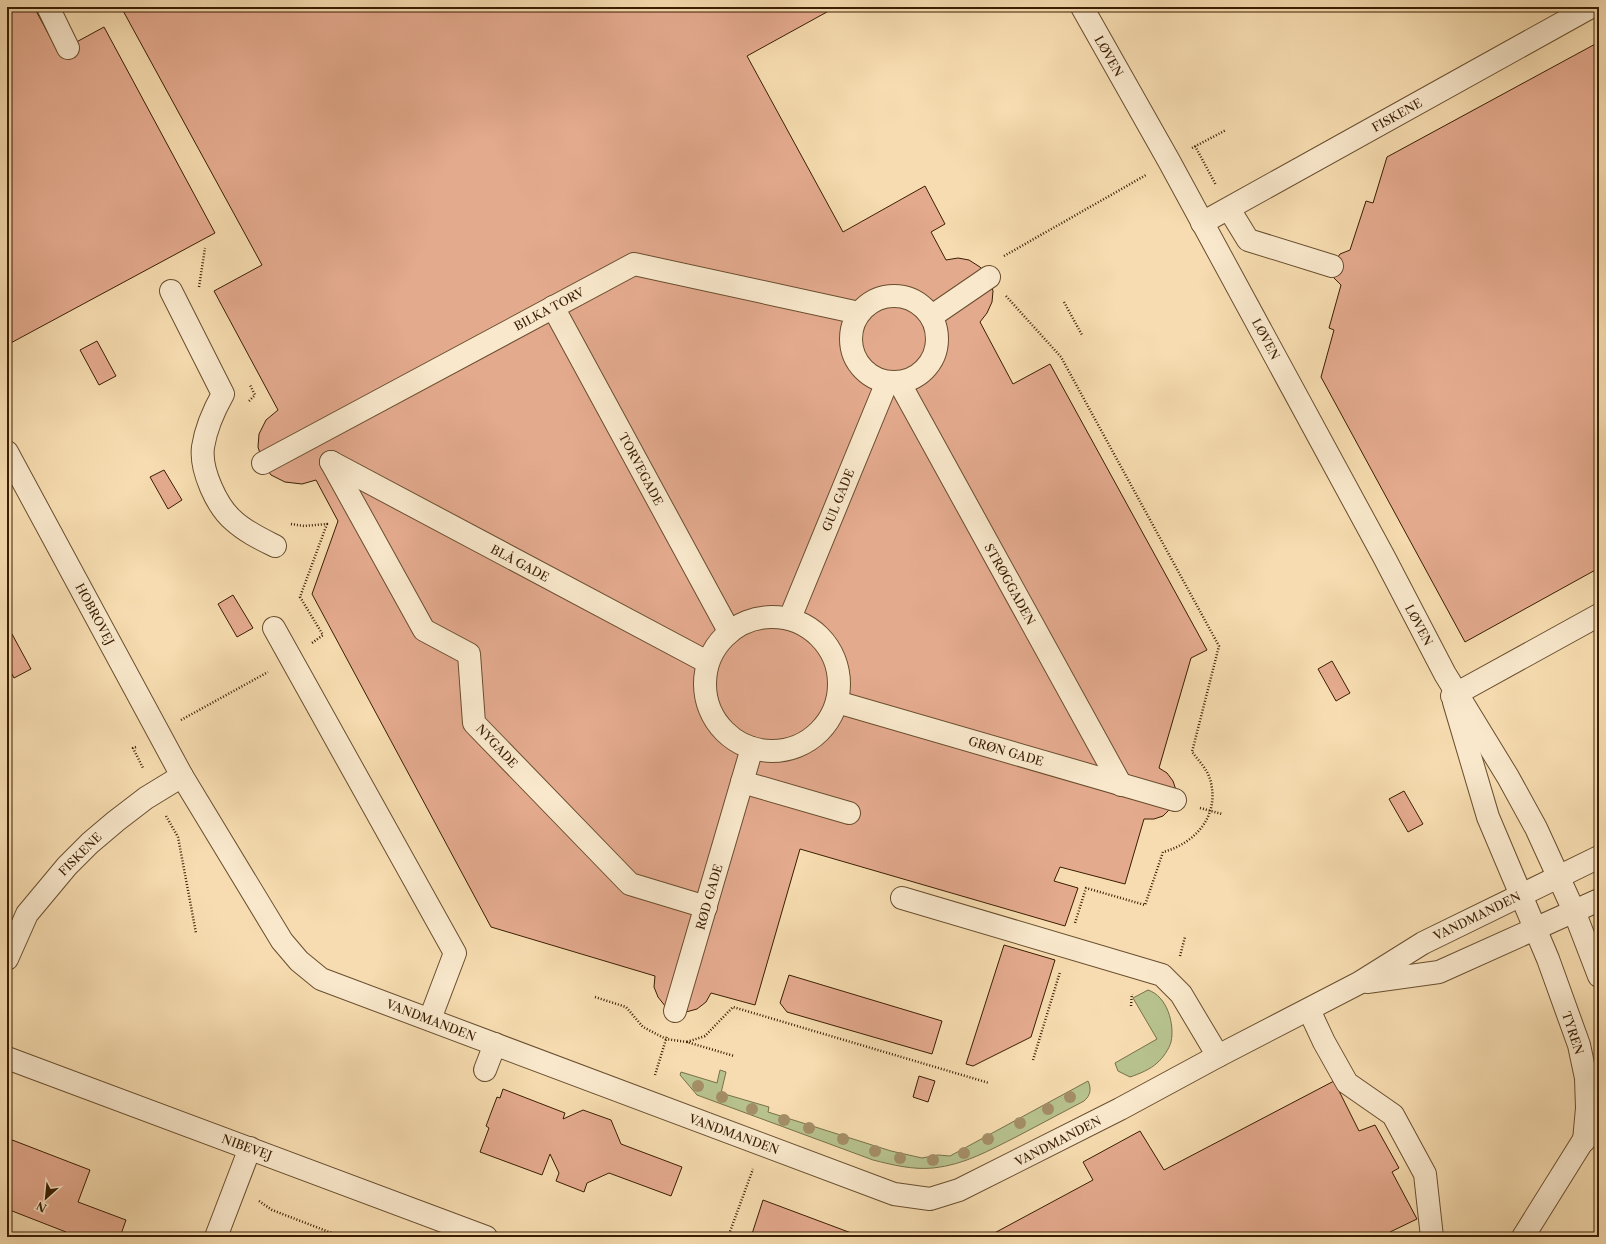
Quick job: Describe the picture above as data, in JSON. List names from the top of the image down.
{
  "streets": {
    "street": [
      "LØVEN",
      "FISKENE",
      "BILKA TORV",
      "TORVEGADE",
      "GUL GADE",
      "BLÅ GADE",
      "STRØGGADEN",
      "HOBROVEJ",
      "NYGADE",
      "GRØN GADE",
      "RØD GADE",
      "VANDMANDEN",
      "TYREN",
      "NIBEVEJ"
    ]
  },
  "crossings": [
    ["LØVEN", "FISKENE"],
    ["LØVEN", "VANDMANDEN"],
    ["LØVEN", "TYREN"],
    ["FISKENE", "HOBROVEJ"],
    ["FISKENE", "VANDMANDEN"],
    ["BILKA TORV", "TORVEGADE"],
    ["BILKA TORV", "GUL GADE"],
    ["BILKA TORV", "STRØGGADEN"],
    ["TORVEGADE", "GUL GADE"],
    ["TORVEGADE", "BLÅ GADE"],
    ["TORVEGADE", "GRØN GADE"],
    ["TORVEGADE", "RØD GADE"],
    ["GUL GADE", "BLÅ GADE"],
    ["GUL GADE", "STRØGGADEN"],
    ["GUL GADE", "GRØN GADE"],
    ["GUL GADE", "RØD GADE"],
    ["BLÅ GADE", "NYGADE"],
    ["BLÅ GADE", "GRØN GADE"],
    ["BLÅ GADE", "RØD GADE"],
    ["STRØGGADEN", "GRØN GADE"],
    ["HOBROVEJ", "VANDMANDEN"],
    ["NYGADE", "RØD GADE"],
    ["GRØN GADE", "RØD GADE"],
    ["VANDMANDEN", "TYREN"]
  ],
  "north": "bottom left"
}
